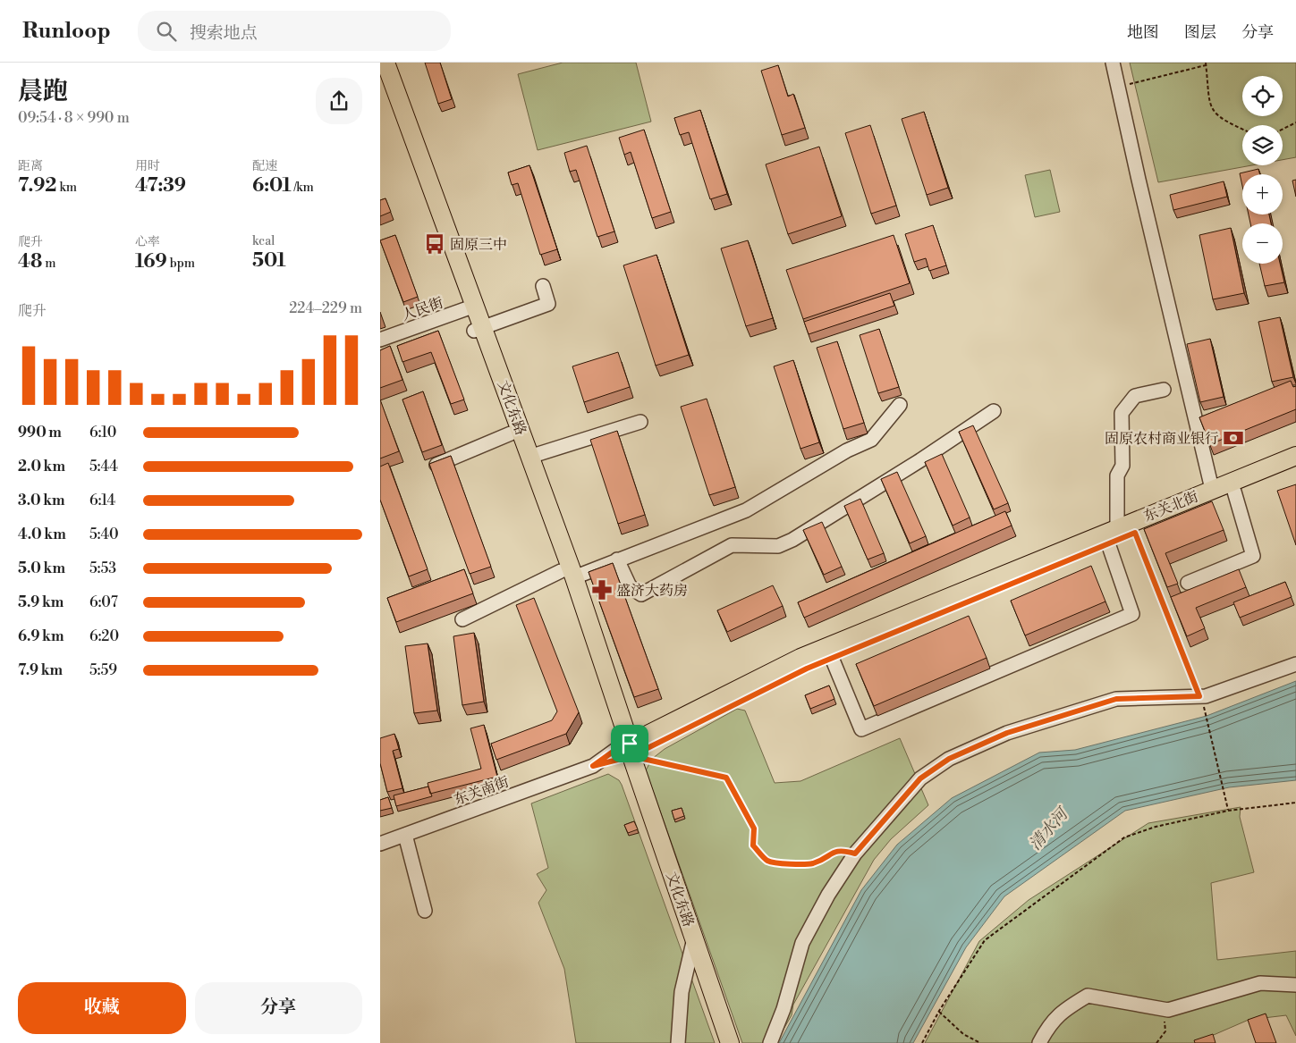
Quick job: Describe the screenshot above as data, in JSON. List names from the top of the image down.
{
  "streets": {
    "main road": ["文化东路", "东关北街"],
    "street": ["人民街", "东关南街"]
  },
  "crossings": [
    ["人民街", "文化东路"],
    ["文化东路", "东关北街"],
    ["文化东路", "东关南街"],
    ["东关北街", "东关南街"]
  ],
  "water": ["清水河"],
  "places": {
    "bus stop": ["固原三中"],
    "bank": ["固原农村商业银行"],
    "pharmacy": ["盛济大药房"]
  },
  "page": {
    "header": "Runloop",
    "search": "搜索地点",
    "nav": ["地图", "图层", "分享"],
    "heading": ["晨跑", "09:54 · 8 × 990 m"],
    "map_buttons": ["+", "−"],
    "stats": [
      ["距离", "7.92 km"],
      ["用时", "47:39"],
      ["配速", "6:01 /km"],
      ["爬升", "48 m"],
      ["心率", "169 bpm"],
      ["kcal", "501"]
    ],
    "chart": ["爬升", "224–229 m"],
    "list": [
      {
        "name": "990 m",
        "note": "6:10"
      },
      {
        "name": "2.0 km",
        "note": "5:44"
      },
      {
        "name": "3.0 km",
        "note": "6:14"
      },
      {
        "name": "4.0 km",
        "note": "5:40"
      },
      {
        "name": "5.0 km",
        "note": "5:53"
      },
      {
        "name": "5.9 km",
        "note": "6:07"
      },
      {
        "name": "6.9 km",
        "note": "6:20"
      },
      {
        "name": "7.9 km",
        "note": "5:59"
      }
    ],
    "buttons": ["收藏", "分享"]
  }
}
